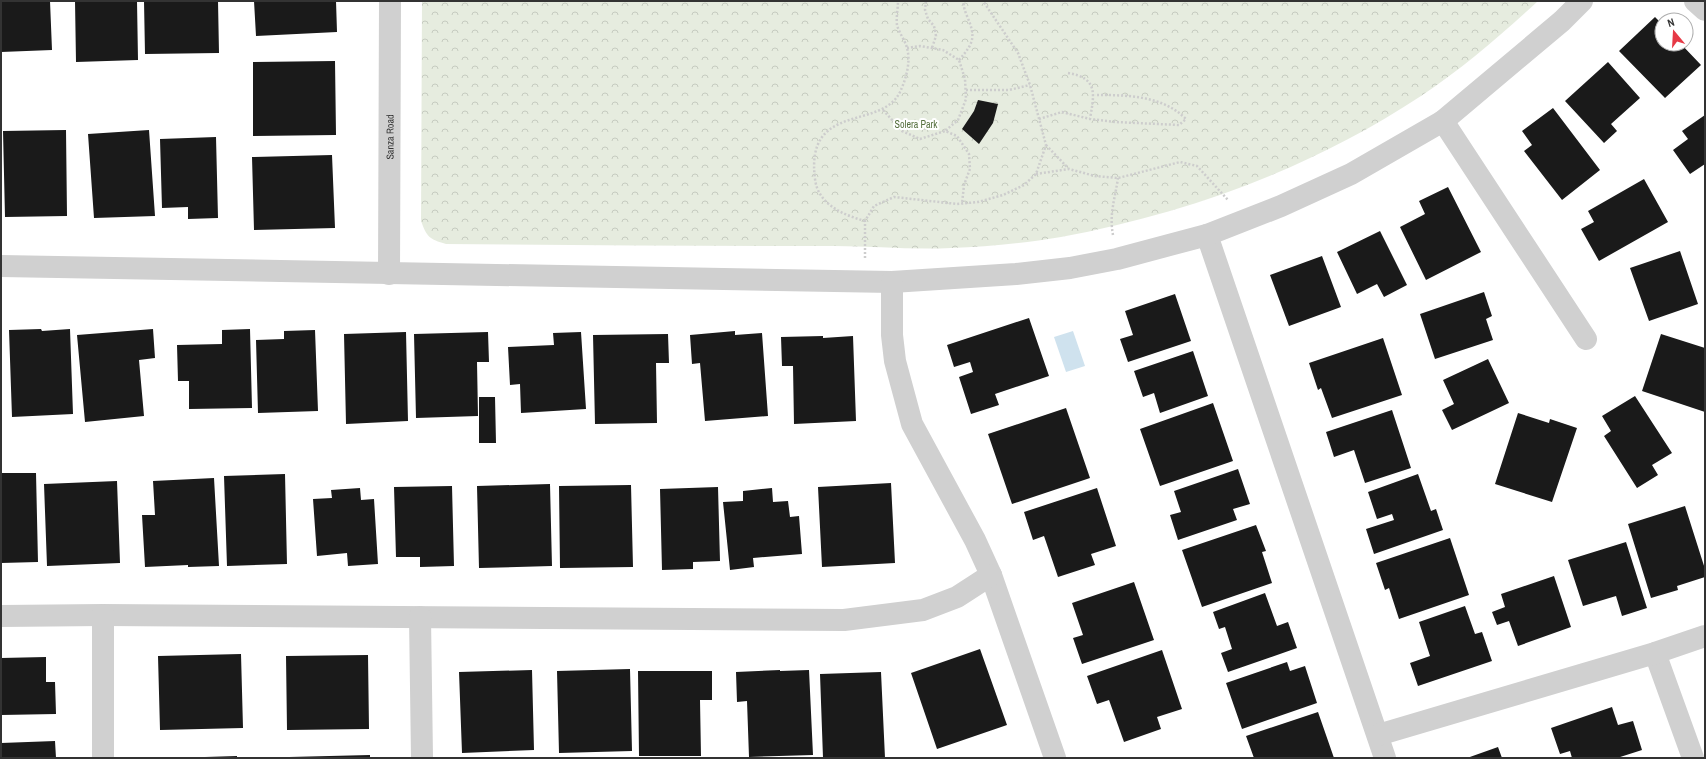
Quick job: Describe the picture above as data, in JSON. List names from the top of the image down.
{
  "streets": {
    "street": ["Sanza Road"]
  },
  "parks": ["Solera Park"],
  "north": "top"
}
